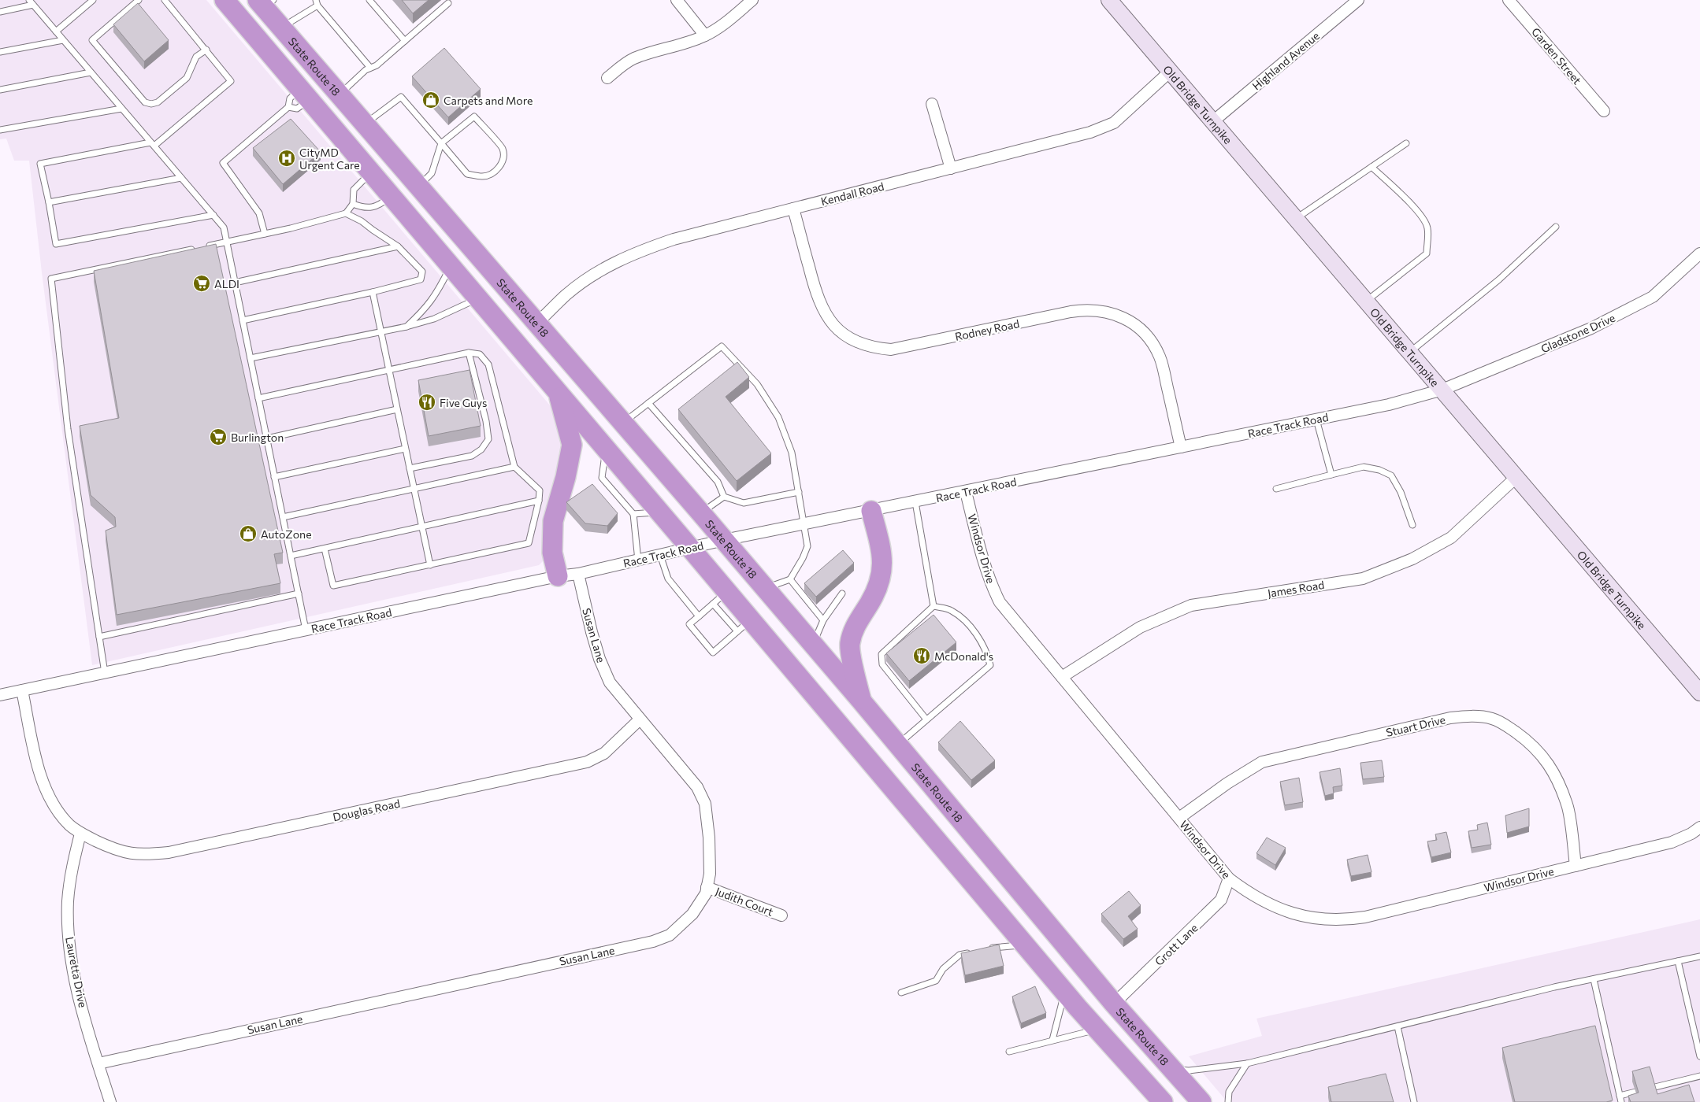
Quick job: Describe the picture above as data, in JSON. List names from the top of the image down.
{
  "streets": {
    "highway": ["State Route 18"],
    "street": [
      "Garden Street",
      "Highland Avenue",
      "Old Bridge Turnpike",
      "Kendall Road",
      "Rodney Road",
      "Gladstone Drive",
      "Race Track Road",
      "Windsor Drive",
      "James Road",
      "Susan Lane",
      "Stuart Drive",
      "Douglas Road",
      "Judith Court",
      "Grott Lane",
      "Lauretta Drive"
    ]
  },
  "crossings": [
    ["Highland Avenue", "Old Bridge Turnpike"],
    ["State Route 18", "Kendall Road"],
    ["State Route 18", "Race Track Road"],
    ["State Route 18", "Grott Lane"],
    ["Old Bridge Turnpike", "Kendall Road"],
    ["Old Bridge Turnpike", "Gladstone Drive"],
    ["Old Bridge Turnpike", "Race Track Road"],
    ["Old Bridge Turnpike", "James Road"],
    ["Kendall Road", "Rodney Road"],
    ["Rodney Road", "Race Track Road"],
    ["Gladstone Drive", "Race Track Road"],
    ["Race Track Road", "Windsor Drive"],
    ["Race Track Road", "Susan Lane"],
    ["Windsor Drive", "James Road"],
    ["Windsor Drive", "Stuart Drive"],
    ["Windsor Drive", "Grott Lane"],
    ["Susan Lane", "Douglas Road"],
    ["Susan Lane", "Judith Court"],
    ["Susan Lane", "Lauretta Drive"],
    ["Douglas Road", "Lauretta Drive"]
  ],
  "places": {
    "shop": ["Carpets and More", "AutoZone"],
    "hospital": ["CityMD Urgent Care"],
    "supermarket": ["ALDI", "Burlington"],
    "restaurant": ["Five Guys", "McDonald's"]
  }
}
